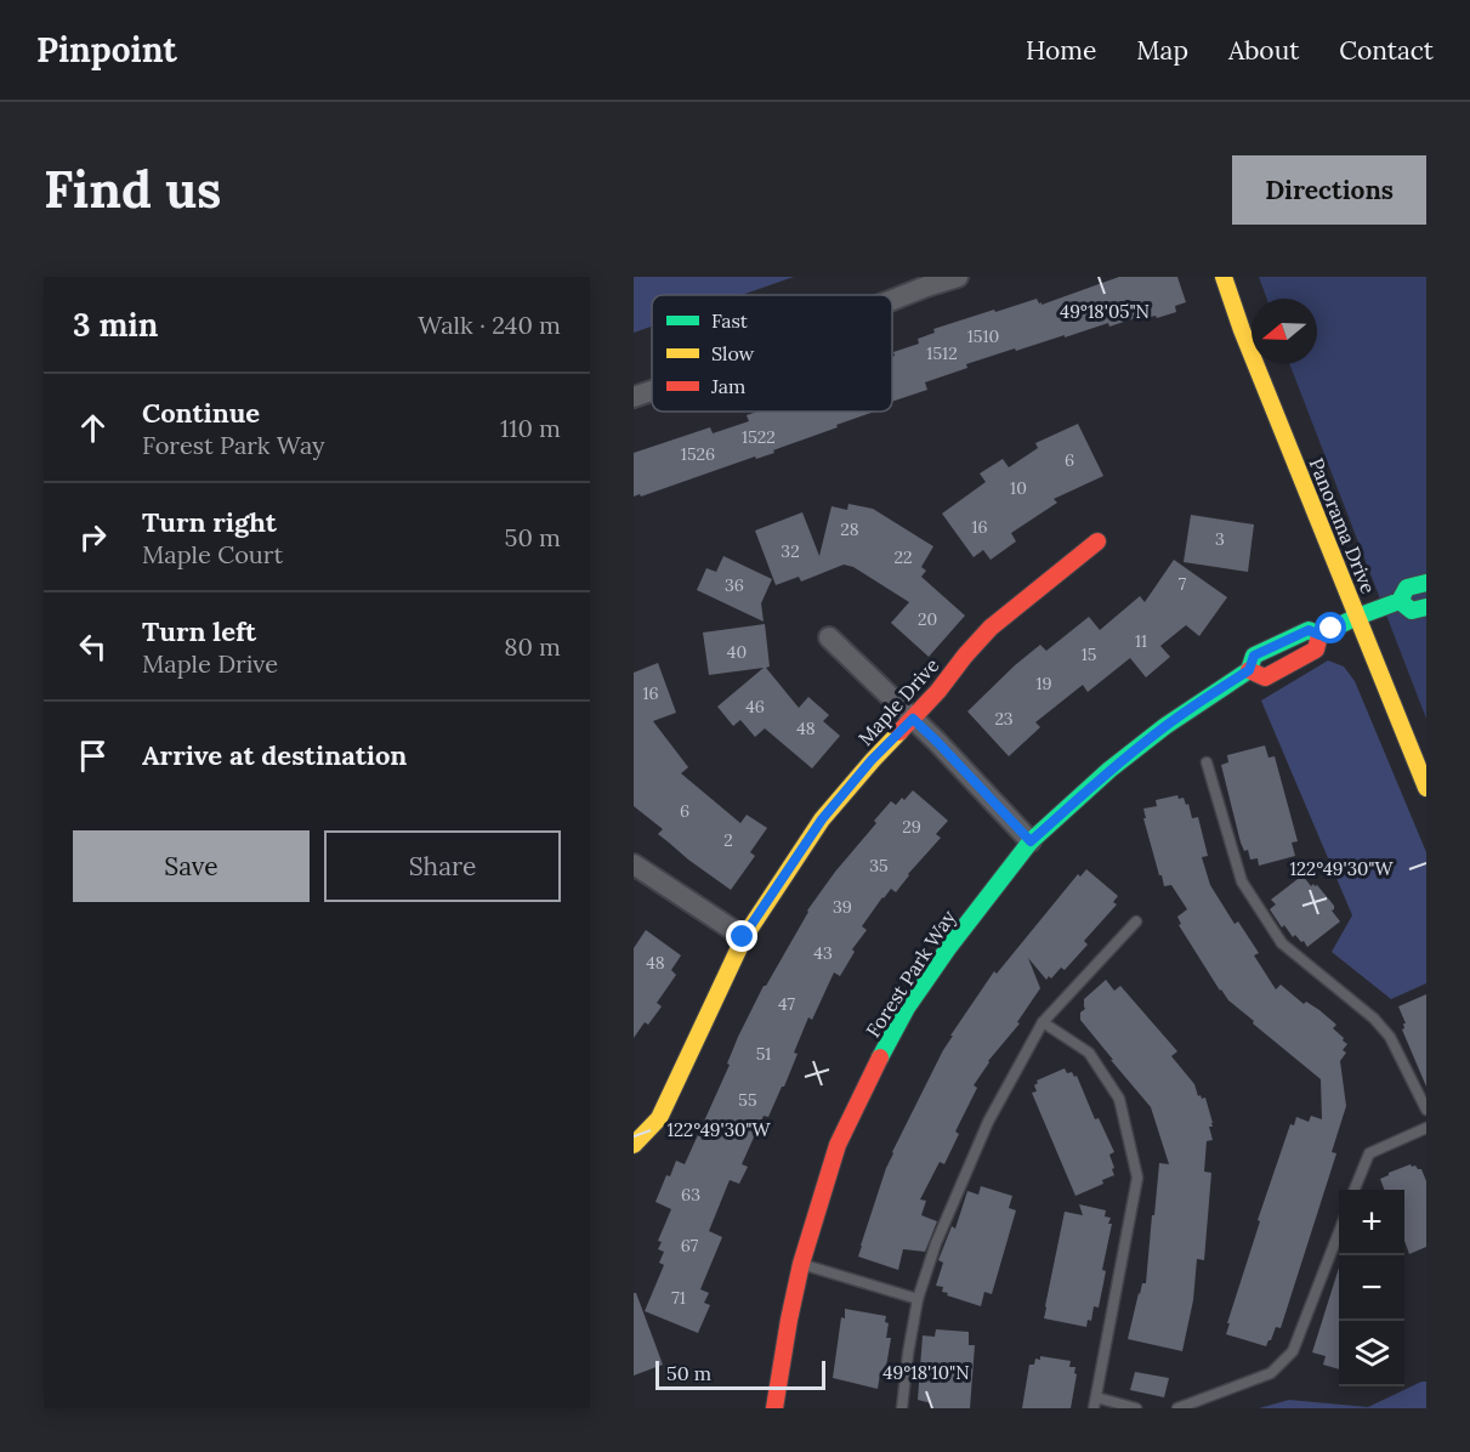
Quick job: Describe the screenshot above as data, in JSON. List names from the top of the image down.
{
  "streets": {
    "street": ["Panorama Drive", "Maple Drive", "Forest Park Way"]
  },
  "crossings": [
    ["Panorama Drive", "Forest Park Way"]
  ],
  "house_numbers": [
    "1510",
    "1512",
    "1522",
    "1526",
    "6",
    "10",
    "16",
    "28",
    "3",
    "32",
    "22",
    "7",
    "36",
    "20",
    "11",
    "40",
    "15",
    "19",
    "16",
    "46",
    "23",
    "48",
    "6",
    "29",
    "2",
    "35",
    "39",
    "43",
    "48",
    "47",
    "51",
    "55",
    "63",
    "67",
    "71"
  ],
  "legend": ["Fast", "Slow", "Jam"],
  "scale_bar": "50 m",
  "north": "left",
  "page": {
    "header": "Pinpoint",
    "nav": [
      "Home",
      "Map",
      "About",
      "Contact"
    ],
    "buttons": [
      "Directions",
      ["Save", "Share"]
    ],
    "title": "Find us",
    "heading": ["3 min", "Walk · 240 m"],
    "list": [
      ["Continue", "Forest Park Way", "110 m"],
      ["Turn right", "Maple Court", "50 m"],
      ["Turn left", "Maple Drive", "80 m"],
      "Arrive at destination"
    ],
    "map_buttons": ["+", "−"],
    "scale": "50 m"
  },
  "coordinates": ["49°18'05\"N", "122°49'30\"W", "49°18'10\"N"]
}
